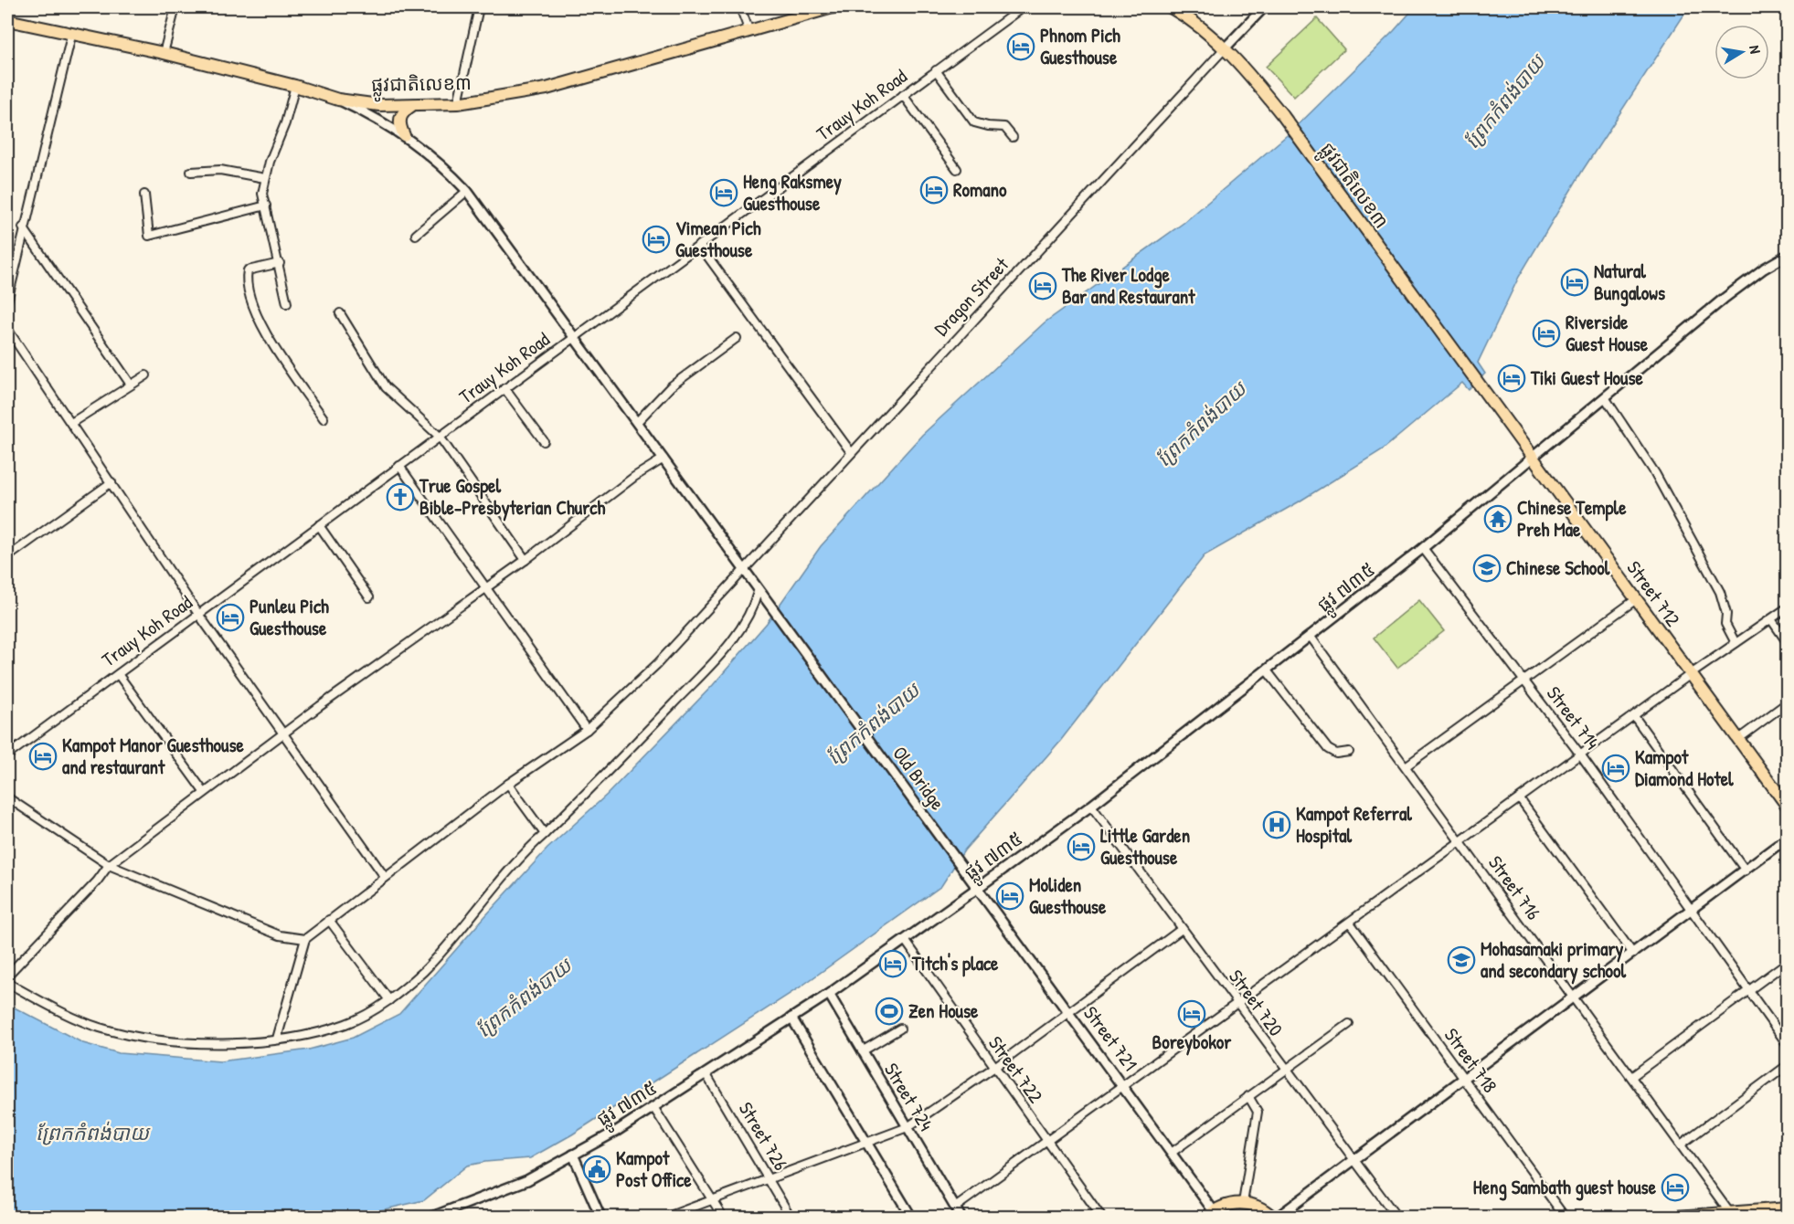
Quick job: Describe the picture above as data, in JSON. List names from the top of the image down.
{
  "streets": {
    "main road": ["ផ្លូវជាតិលេខ៣", "Street 712"],
    "street": [
      "Trauy Koh Road",
      "Dragon Street",
      "ផ្លូវ ៧៣៥",
      "Street 714",
      "Old Bridge",
      "Street 716",
      "Street 720",
      "Street 721",
      "Street 718",
      "Street 722",
      "Street 724",
      "Street 726"
    ]
  },
  "crossings": [
    ["ផ្លូវជាតិលេខ៣", "Dragon Street"],
    ["ផ្លូវជាតិលេខ៣", "Street 712"],
    ["ផ្លូវជាតិលេខ៣", "Old Bridge"],
    ["Trauy Koh Road", "Old Bridge"],
    ["Dragon Street", "Old Bridge"],
    ["ផ្លូវ ៧៣៥", "Street 712"],
    ["ផ្លូវ ៧៣៥", "Street 714"],
    ["ផ្លូវ ៧៣៥", "Old Bridge"],
    ["ផ្លូវ ៧៣៥", "Street 716"],
    ["ផ្លូវ ៧៣៥", "Street 720"],
    ["ផ្លូវ ៧៣៥", "Street 721"],
    ["ផ្លូវ ៧៣៥", "Street 722"],
    ["ផ្លូវ ៧៣៥", "Street 724"],
    ["ផ្លូវ ៧៣៥", "Street 726"],
    ["Old Bridge", "Street 721"]
  ],
  "water": ["ព្រែកកំពង់បាយ"],
  "places": {
    "hotel": [
      "Phnom Pich Guesthouse",
      "Romano",
      "Heng Raksmey Guesthouse",
      "Vimean Pich Guesthouse",
      "Natural Bungalows",
      "The River Lodge Bar and Restaurant",
      "Riverside Guest House",
      "Tiki Guest House",
      "Punleu Pich Guesthouse",
      "Kampot Manor Guesthouse and restaurant",
      "Kampot Diamond Hotel",
      "Little Garden Guesthouse",
      "Moliden Guesthouse",
      "Titch's place",
      "Boreybokor",
      "Heng Sambath guest house"
    ],
    "church": ["True Gospel Bible-Presbyterian Church"],
    "temple": ["Chinese Temple Preh Mae"],
    "school or university": ["Chinese School", "Mohasamaki primary and secondary school"],
    "hospital": ["Kampot Referral Hospital"],
    "sports": ["Zen House"],
    "public building": ["Kampot Post Office"]
  },
  "north": "right"
}
